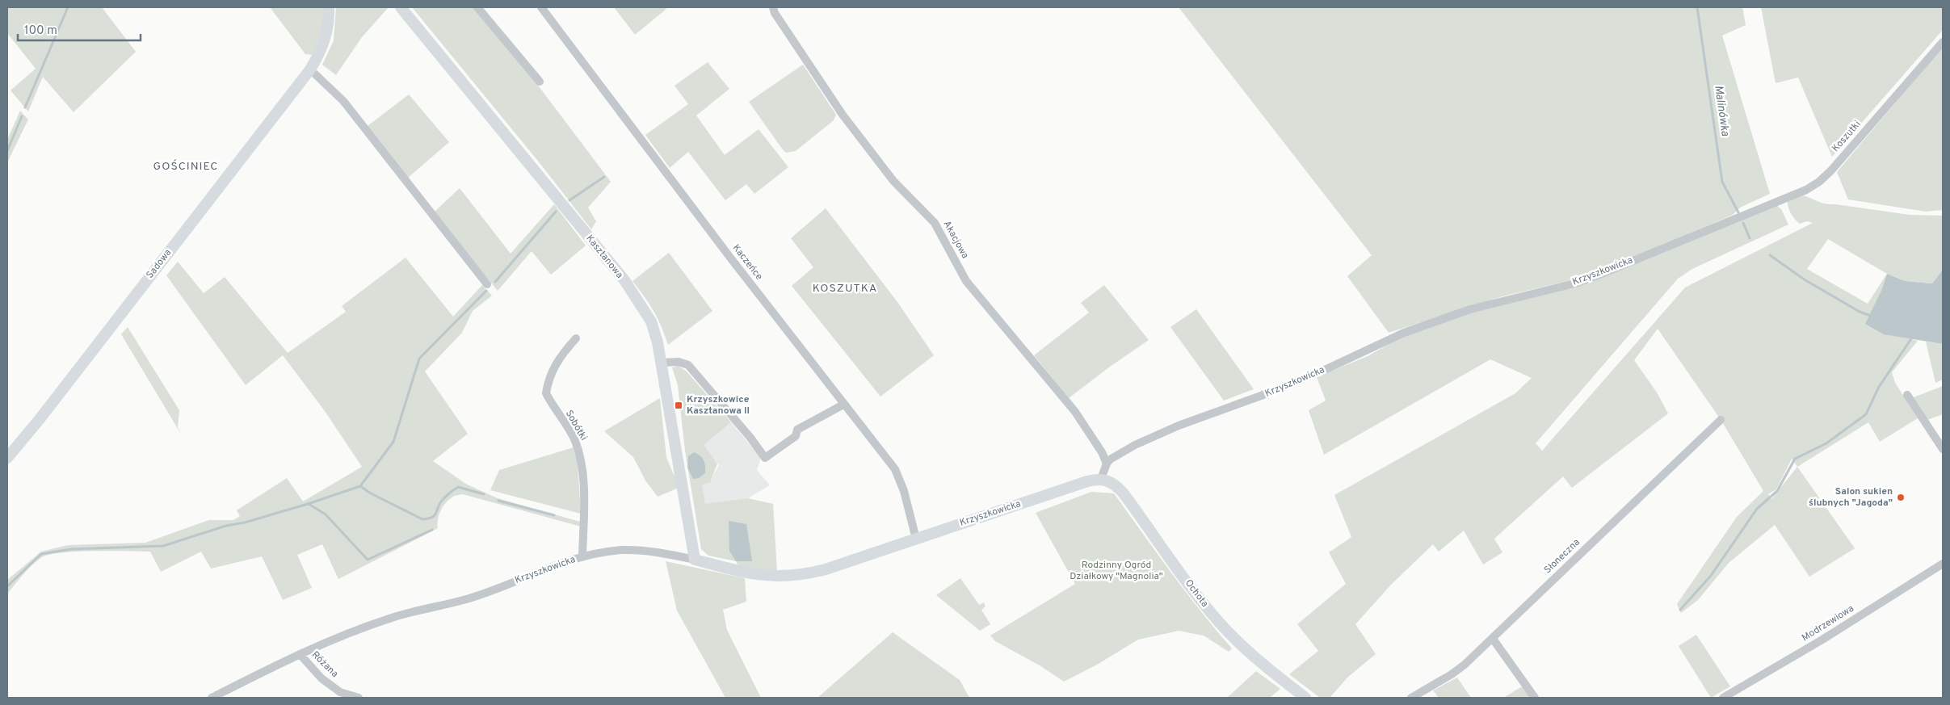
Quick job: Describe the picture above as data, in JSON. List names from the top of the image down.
{
  "streets": {
    "street": [
      "Koszutki",
      "Akacjowa",
      "Kasztanowa",
      "Kaczeńce",
      "Sadowa",
      "Krzyszkowicka",
      "Sobótki",
      "Słoneczna",
      "Ochota",
      "Modrzewiowa",
      "Różana"
    ]
  },
  "crossings": [
    ["Koszutki", "Krzyszkowicka"],
    ["Akacjowa", "Krzyszkowicka"],
    ["Kasztanowa", "Krzyszkowicka"],
    ["Kaczeńce", "Krzyszkowicka"],
    ["Krzyszkowicka", "Sobótki"],
    ["Krzyszkowicka", "Ochota"],
    ["Krzyszkowicka", "Różana"]
  ],
  "districts": ["GOŚCINIEC", "KOSZUTKA"],
  "water": ["Malinówka"],
  "parks": ["Rodzinny Ogród Działkowy \"Magnolia\""],
  "places": {
    "transit": ["Krzyszkowice Kasztanowa II"],
    "other": ["Salon sukien ślubnych \"Jagoda\""]
  },
  "scale_bar": "100 m"
}
